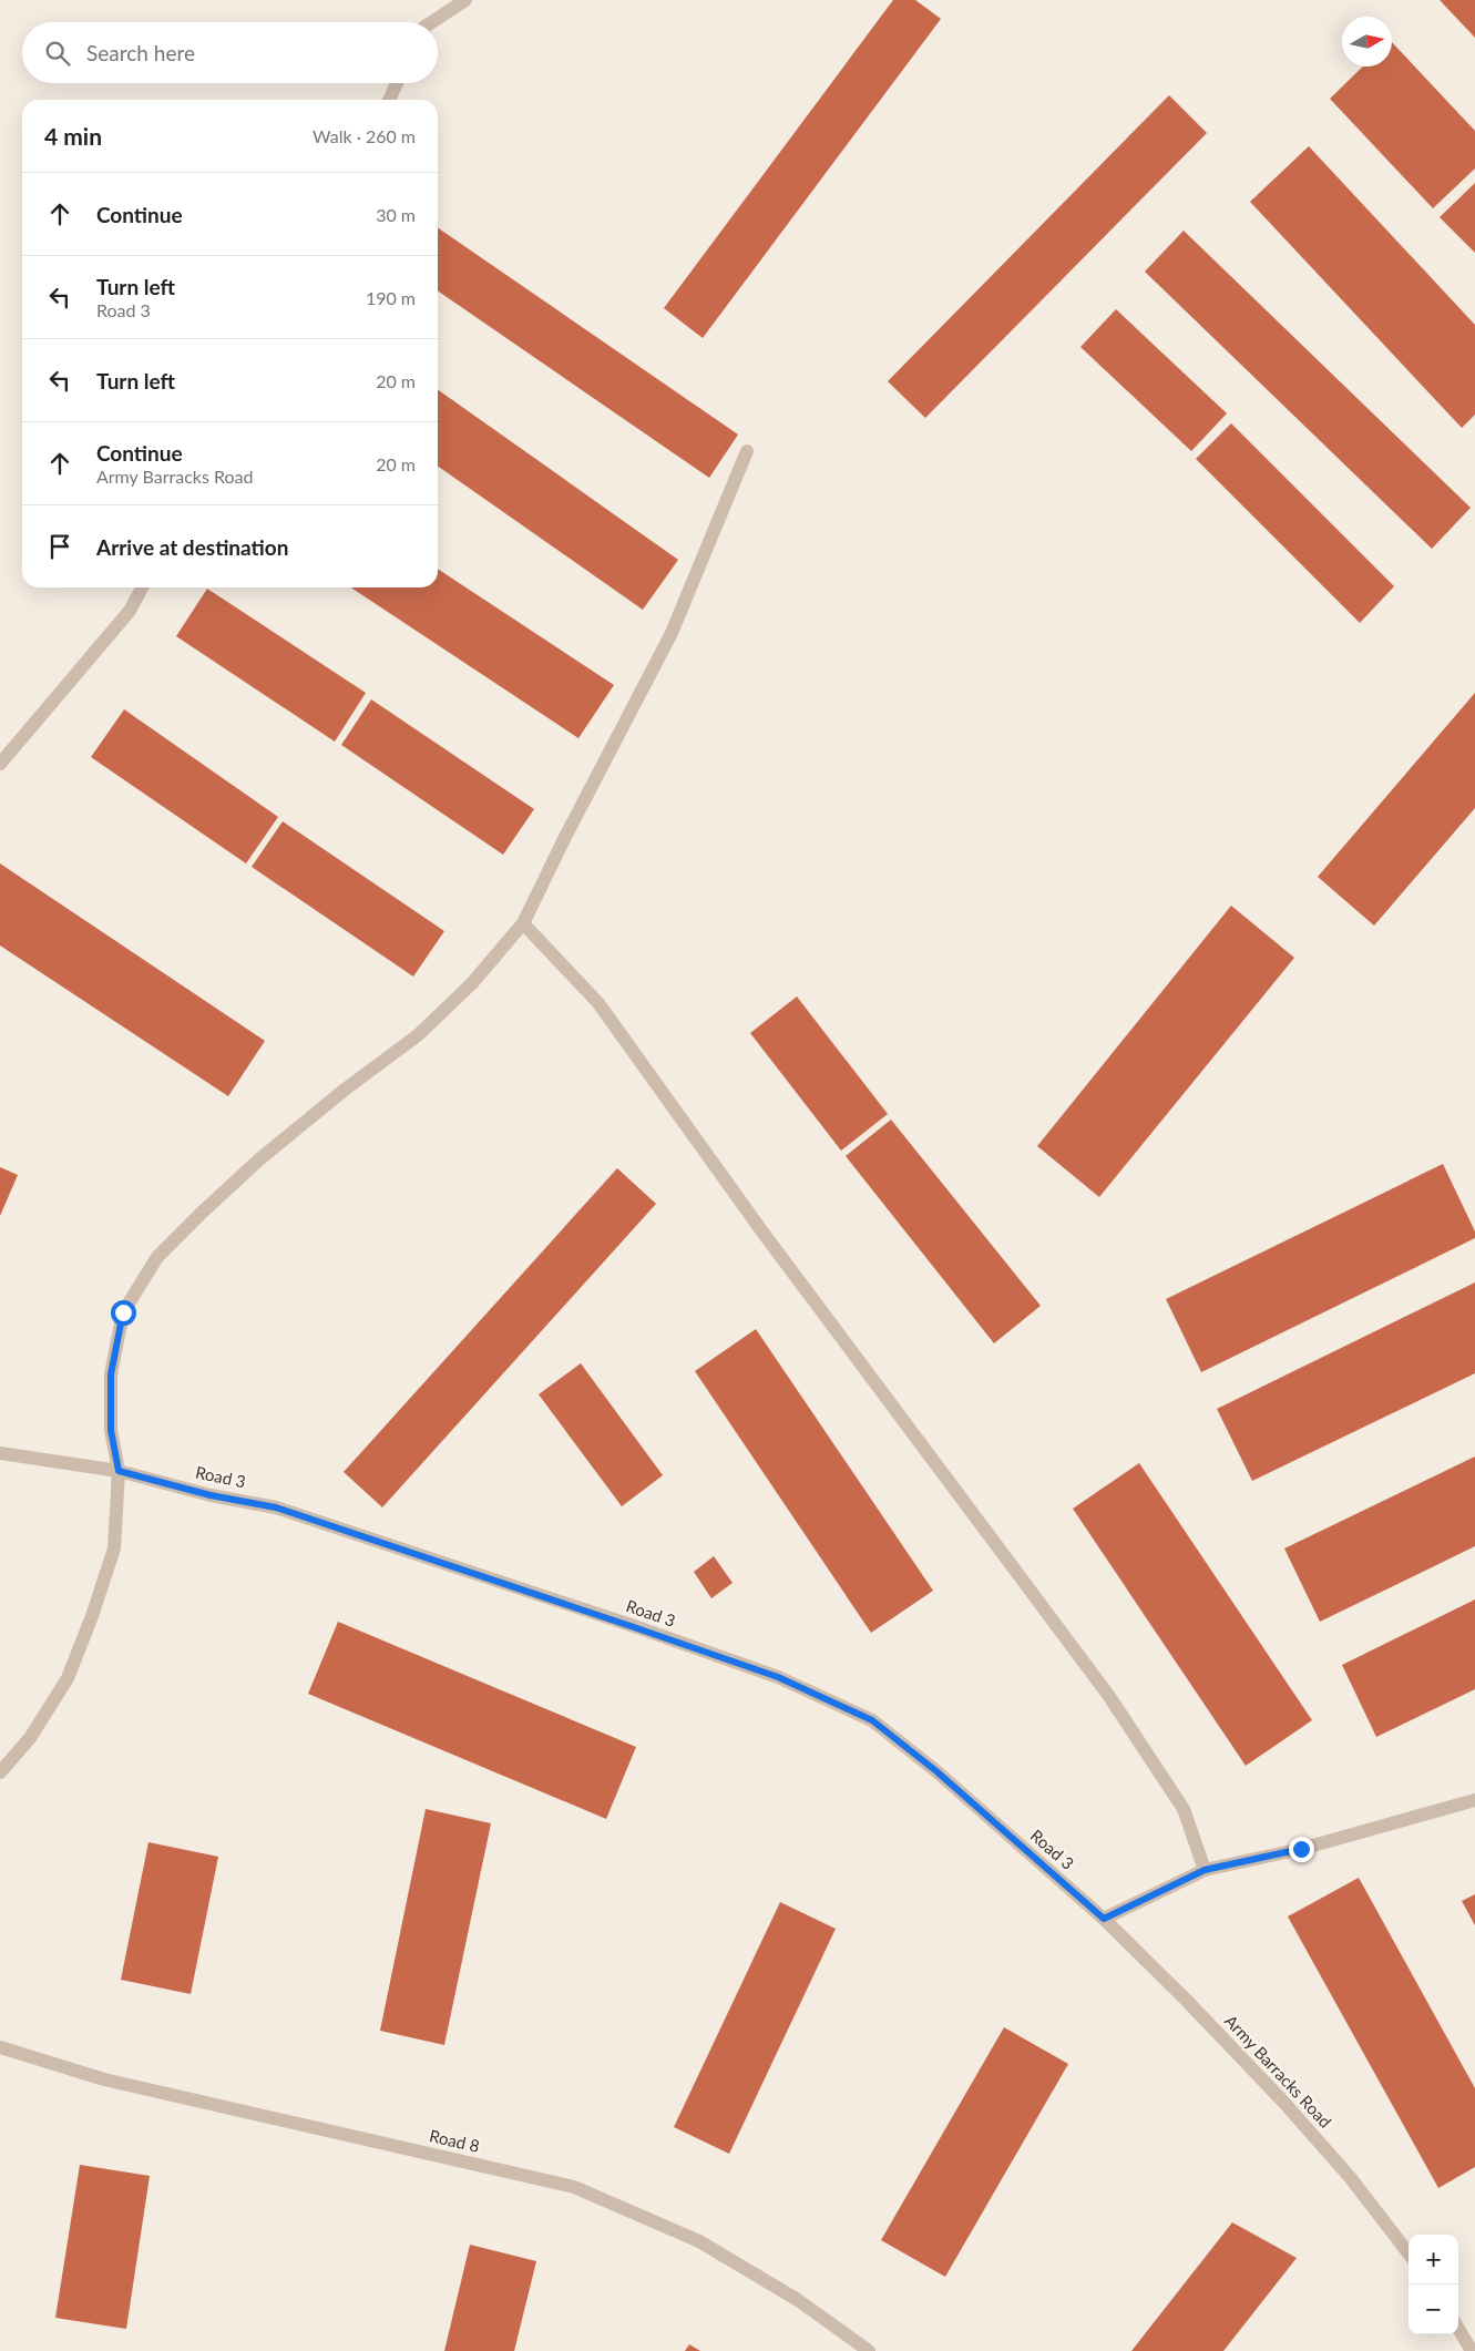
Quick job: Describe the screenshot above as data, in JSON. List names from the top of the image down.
{
  "streets": {
    "street": ["Road 3", "Army Barracks Road", "Road 8"]
  },
  "crossings": [
    ["Road 3", "Army Barracks Road"]
  ],
  "north": "right",
  "page": {
    "search": "Search here",
    "heading": ["4 min", "Walk · 260 m"],
    "list": [
      ["Continue", "30 m"],
      ["Turn left", "Road 3", "190 m"],
      ["Turn left", "20 m"],
      ["Continue", "Army Barracks Road", "20 m"],
      "Arrive at destination"
    ],
    "map_buttons": ["+", "−"]
  }
}
